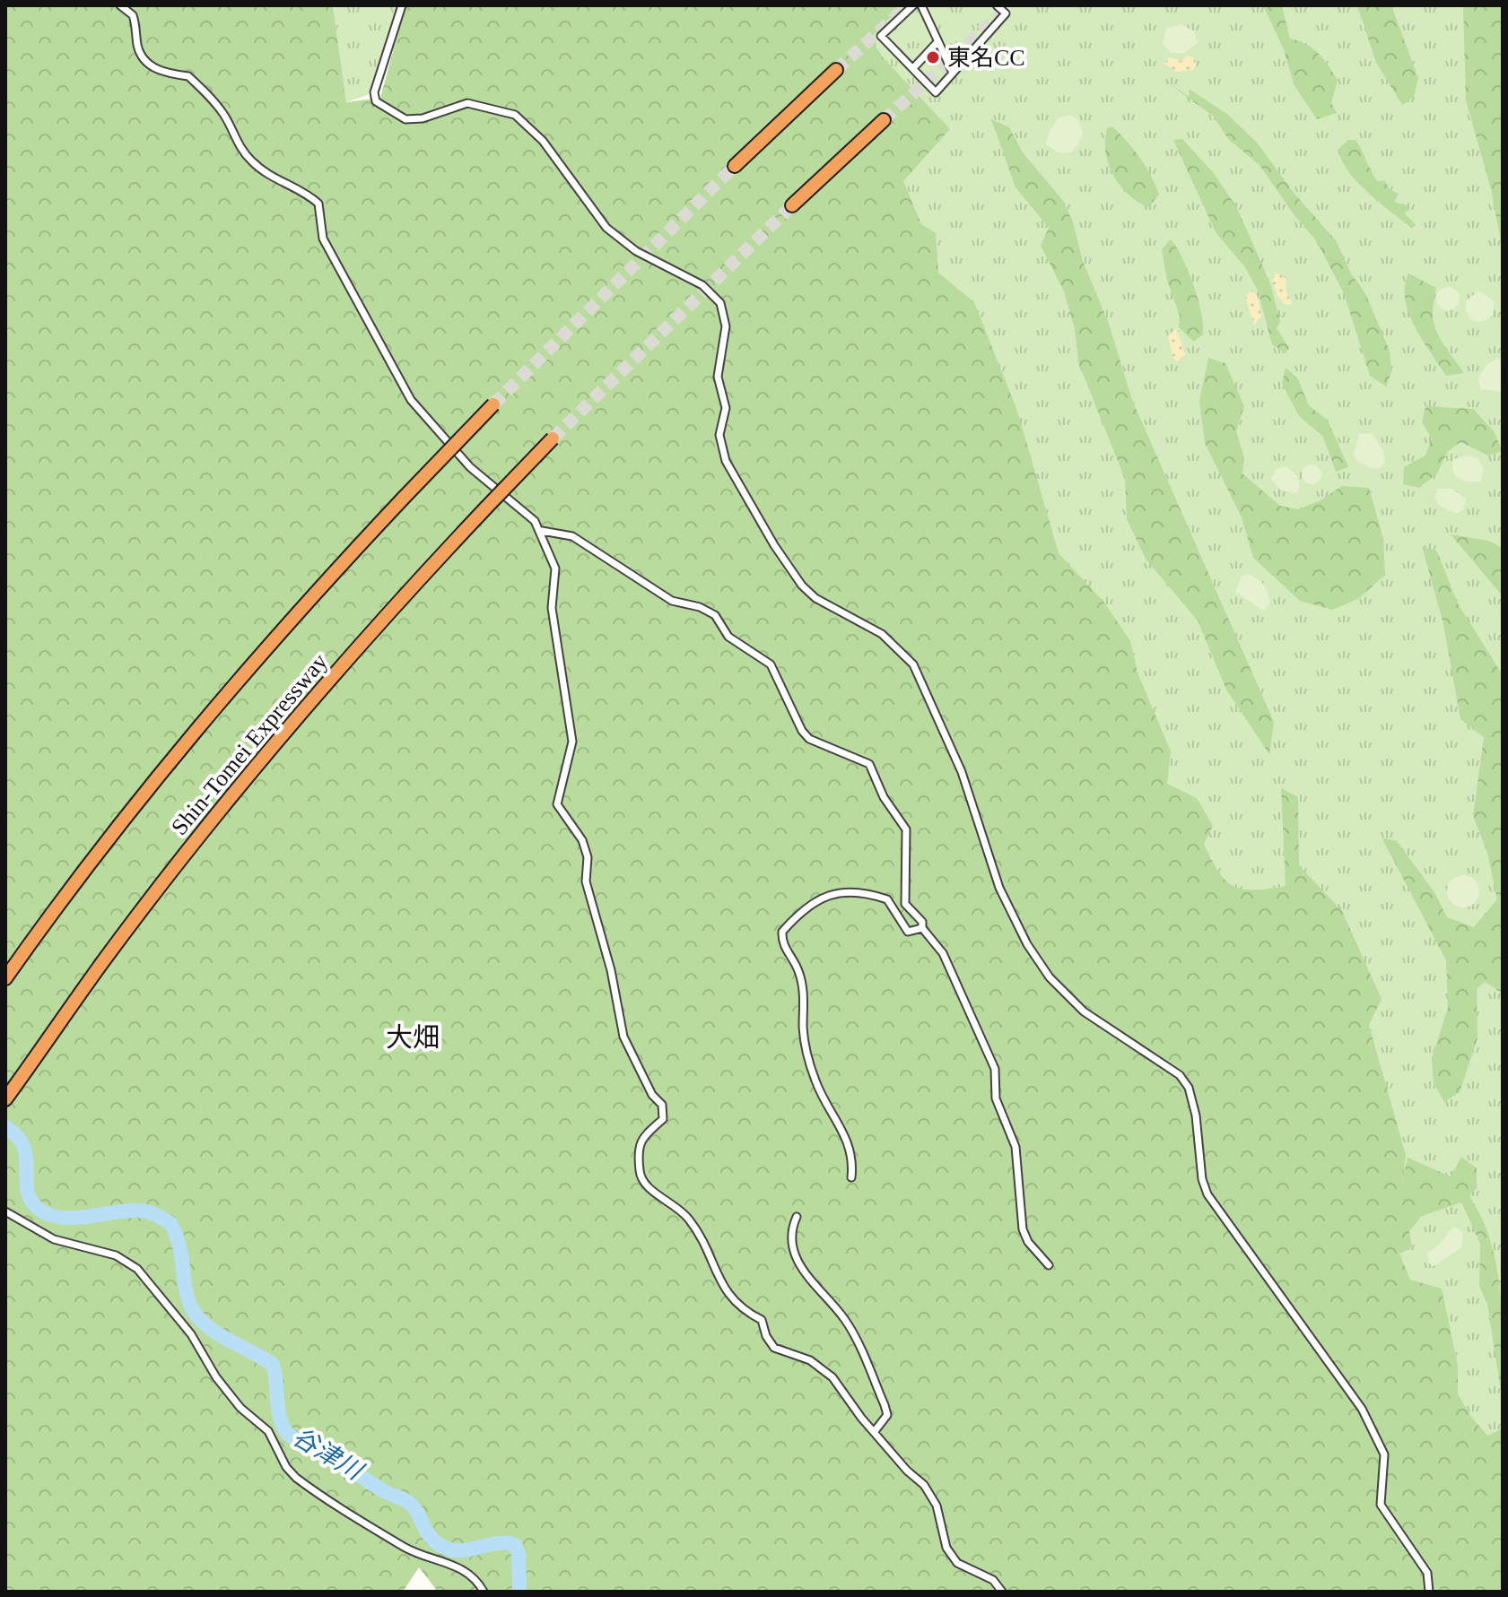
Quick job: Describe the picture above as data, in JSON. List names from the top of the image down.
{
  "streets": {
    "highway": ["Shin-Tomei Expressway"]
  },
  "districts": ["大畑"],
  "water": ["谷津川"],
  "places": ["東名CC"]
}
